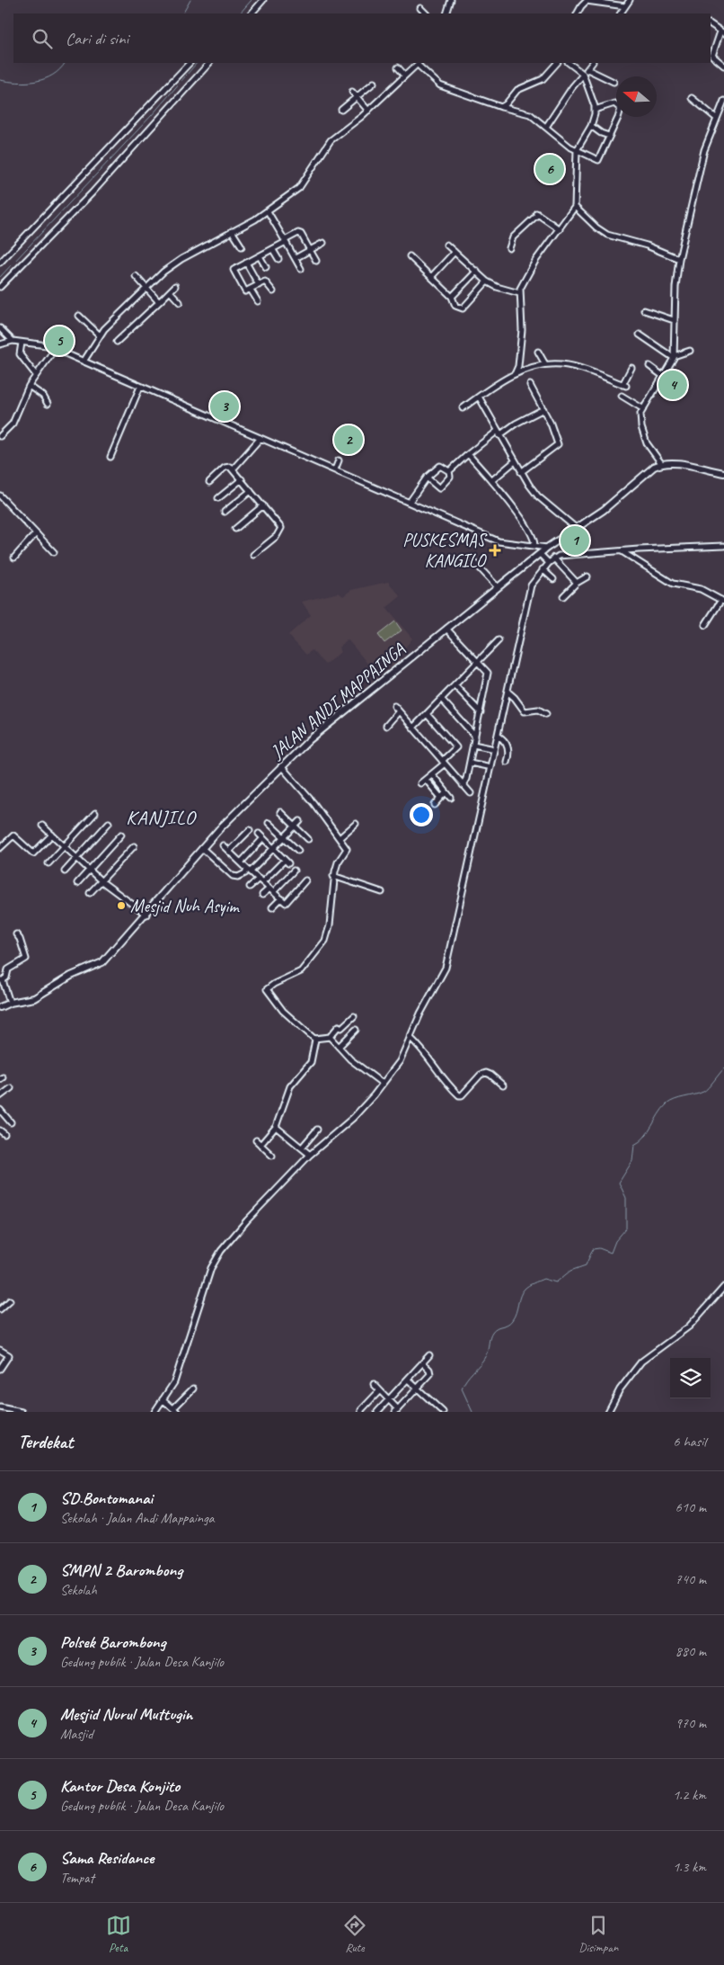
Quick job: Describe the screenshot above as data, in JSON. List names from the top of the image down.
{
  "streets": {
    "main road": ["JALAN ANDI MAPPAINGA"]
  },
  "districts": ["KANJILO"],
  "places": {
    "health": ["PUSKESMAS KANGILO"],
    "other": ["Mesjid Nuh Asyim"]
  },
  "north": "left",
  "page": {
    "search": "Cari di sini",
    "pins": [
      "6",
      "5",
      "4",
      "3",
      "2",
      "1"
    ],
    "heading": ["Terdekat", "6 hasil"],
    "list": [
      {
        "mark": "1",
        "name": "SD.Bontomanai",
        "note": "Sekolah · Jalan Andi Mappainga",
        "value": "610 m"
      },
      {
        "mark": "2",
        "name": "SMPN 2 Barombong",
        "note": "Sekolah",
        "value": "740 m"
      },
      {
        "mark": "3",
        "name": "Polsek Barombong",
        "note": "Gedung publik · Jalan Desa Kanjilo",
        "value": "880 m"
      },
      {
        "mark": "4",
        "name": "Mesjid Nurul Muttugin",
        "note": "Masjid",
        "value": "970 m"
      },
      {
        "mark": "5",
        "name": "Kantor Desa Konjito",
        "note": "Gedung publik · Jalan Desa Kanjilo",
        "value": "1.2 km"
      },
      {
        "mark": "6",
        "name": "Sama Residance",
        "note": "Tempat",
        "value": "1.3 km"
      }
    ],
    "nav": ["Peta", "Rute", "Disimpan"]
  }
}
